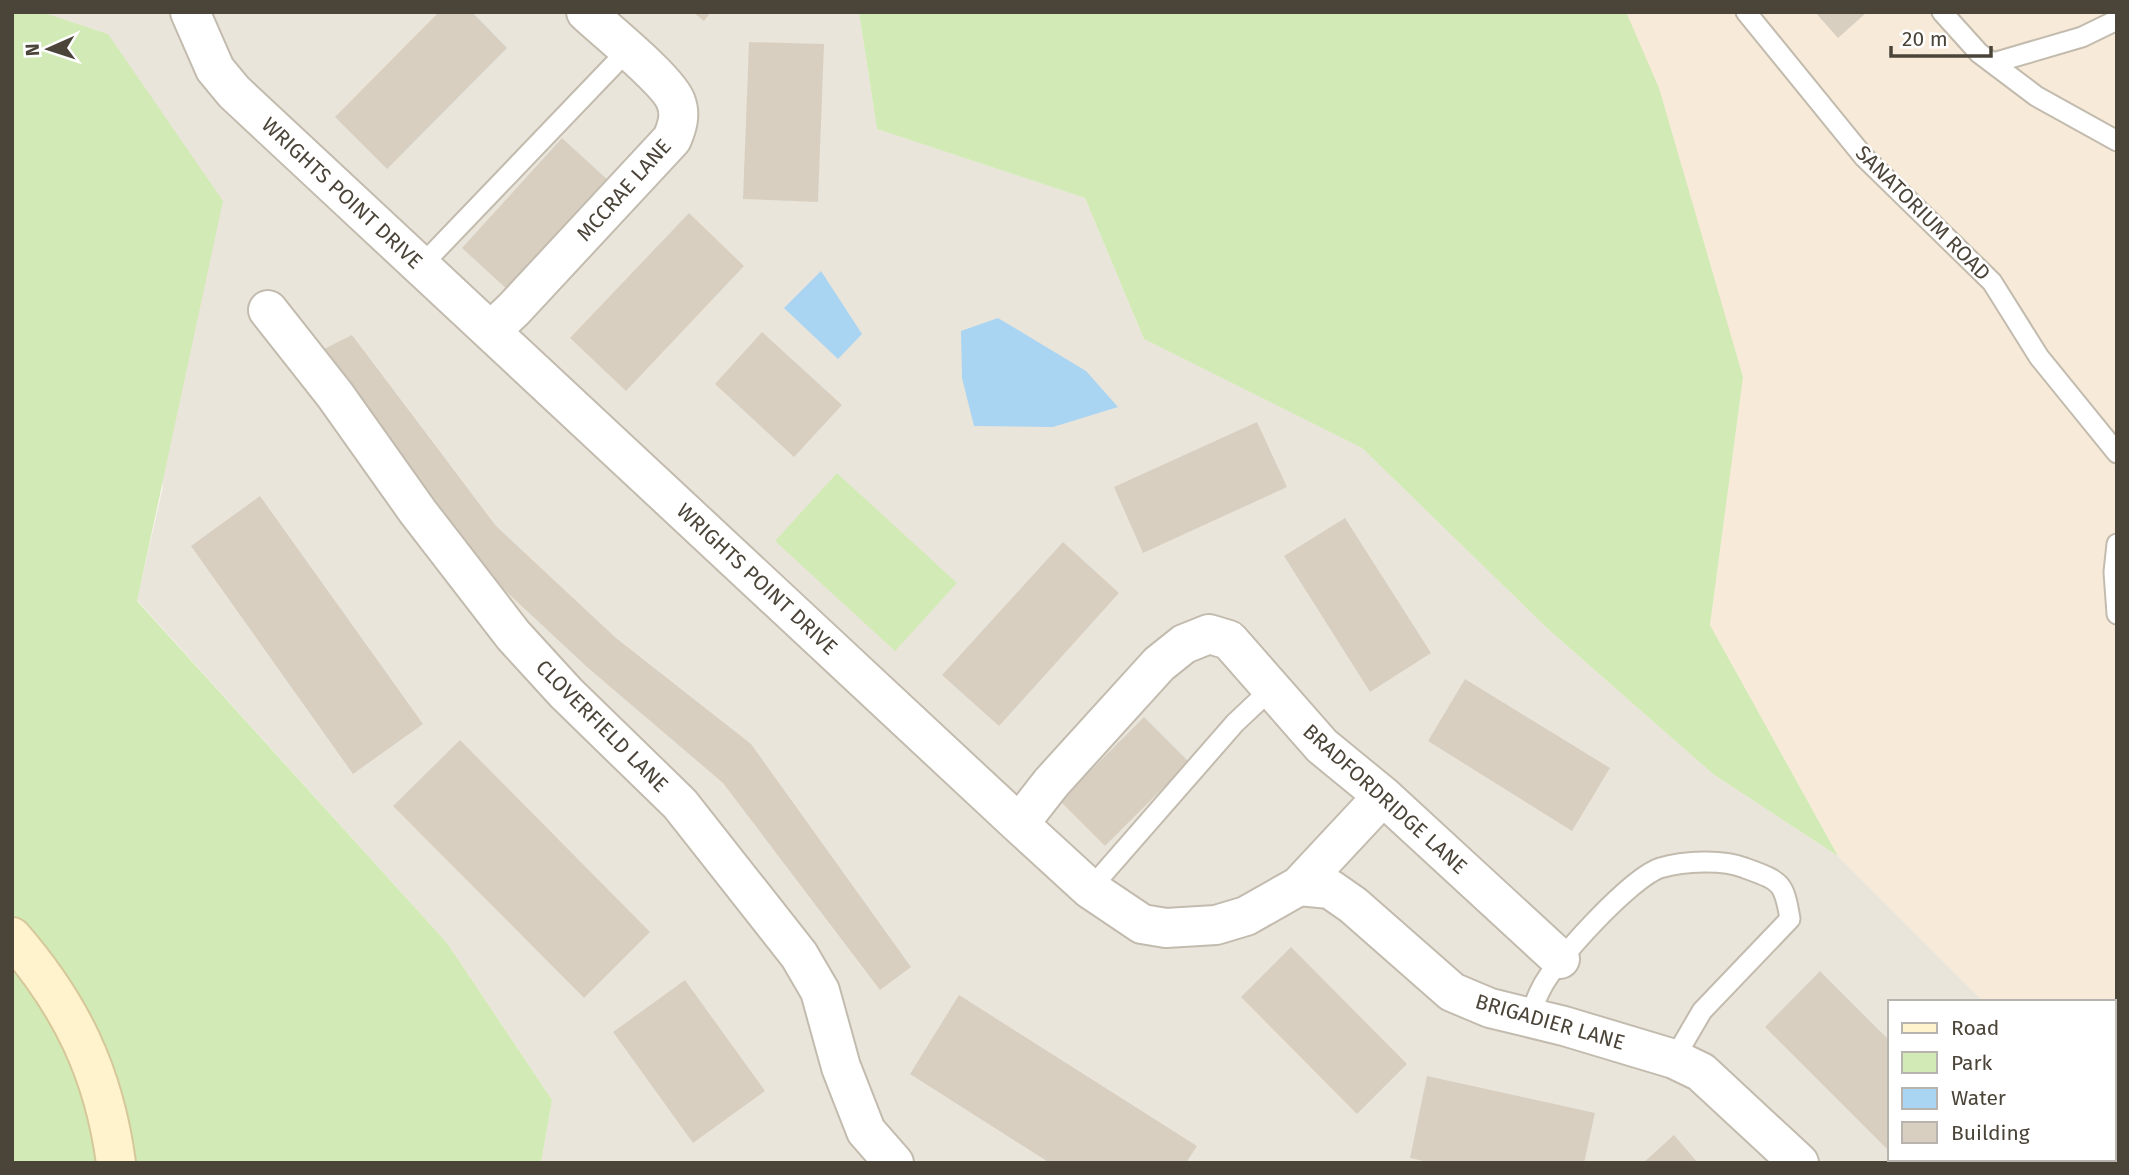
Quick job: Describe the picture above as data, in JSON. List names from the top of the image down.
{
  "streets": {
    "street": [
      "MCCRAE LANE",
      "WRIGHTS POINT DRIVE",
      "CLOVERFIELD LANE",
      "BRADFORDRIDGE LANE",
      "BRIGADIER LANE"
    ],
    "lane": ["SANATORIUM ROAD"]
  },
  "crossings": [
    ["MCCRAE LANE", "WRIGHTS POINT DRIVE"],
    ["WRIGHTS POINT DRIVE", "BRADFORDRIDGE LANE"],
    ["WRIGHTS POINT DRIVE", "BRIGADIER LANE"]
  ],
  "legend": [
    "Road",
    "Park",
    "Water",
    "Building"
  ],
  "scale_bar": "20 m",
  "north": "left"
}
